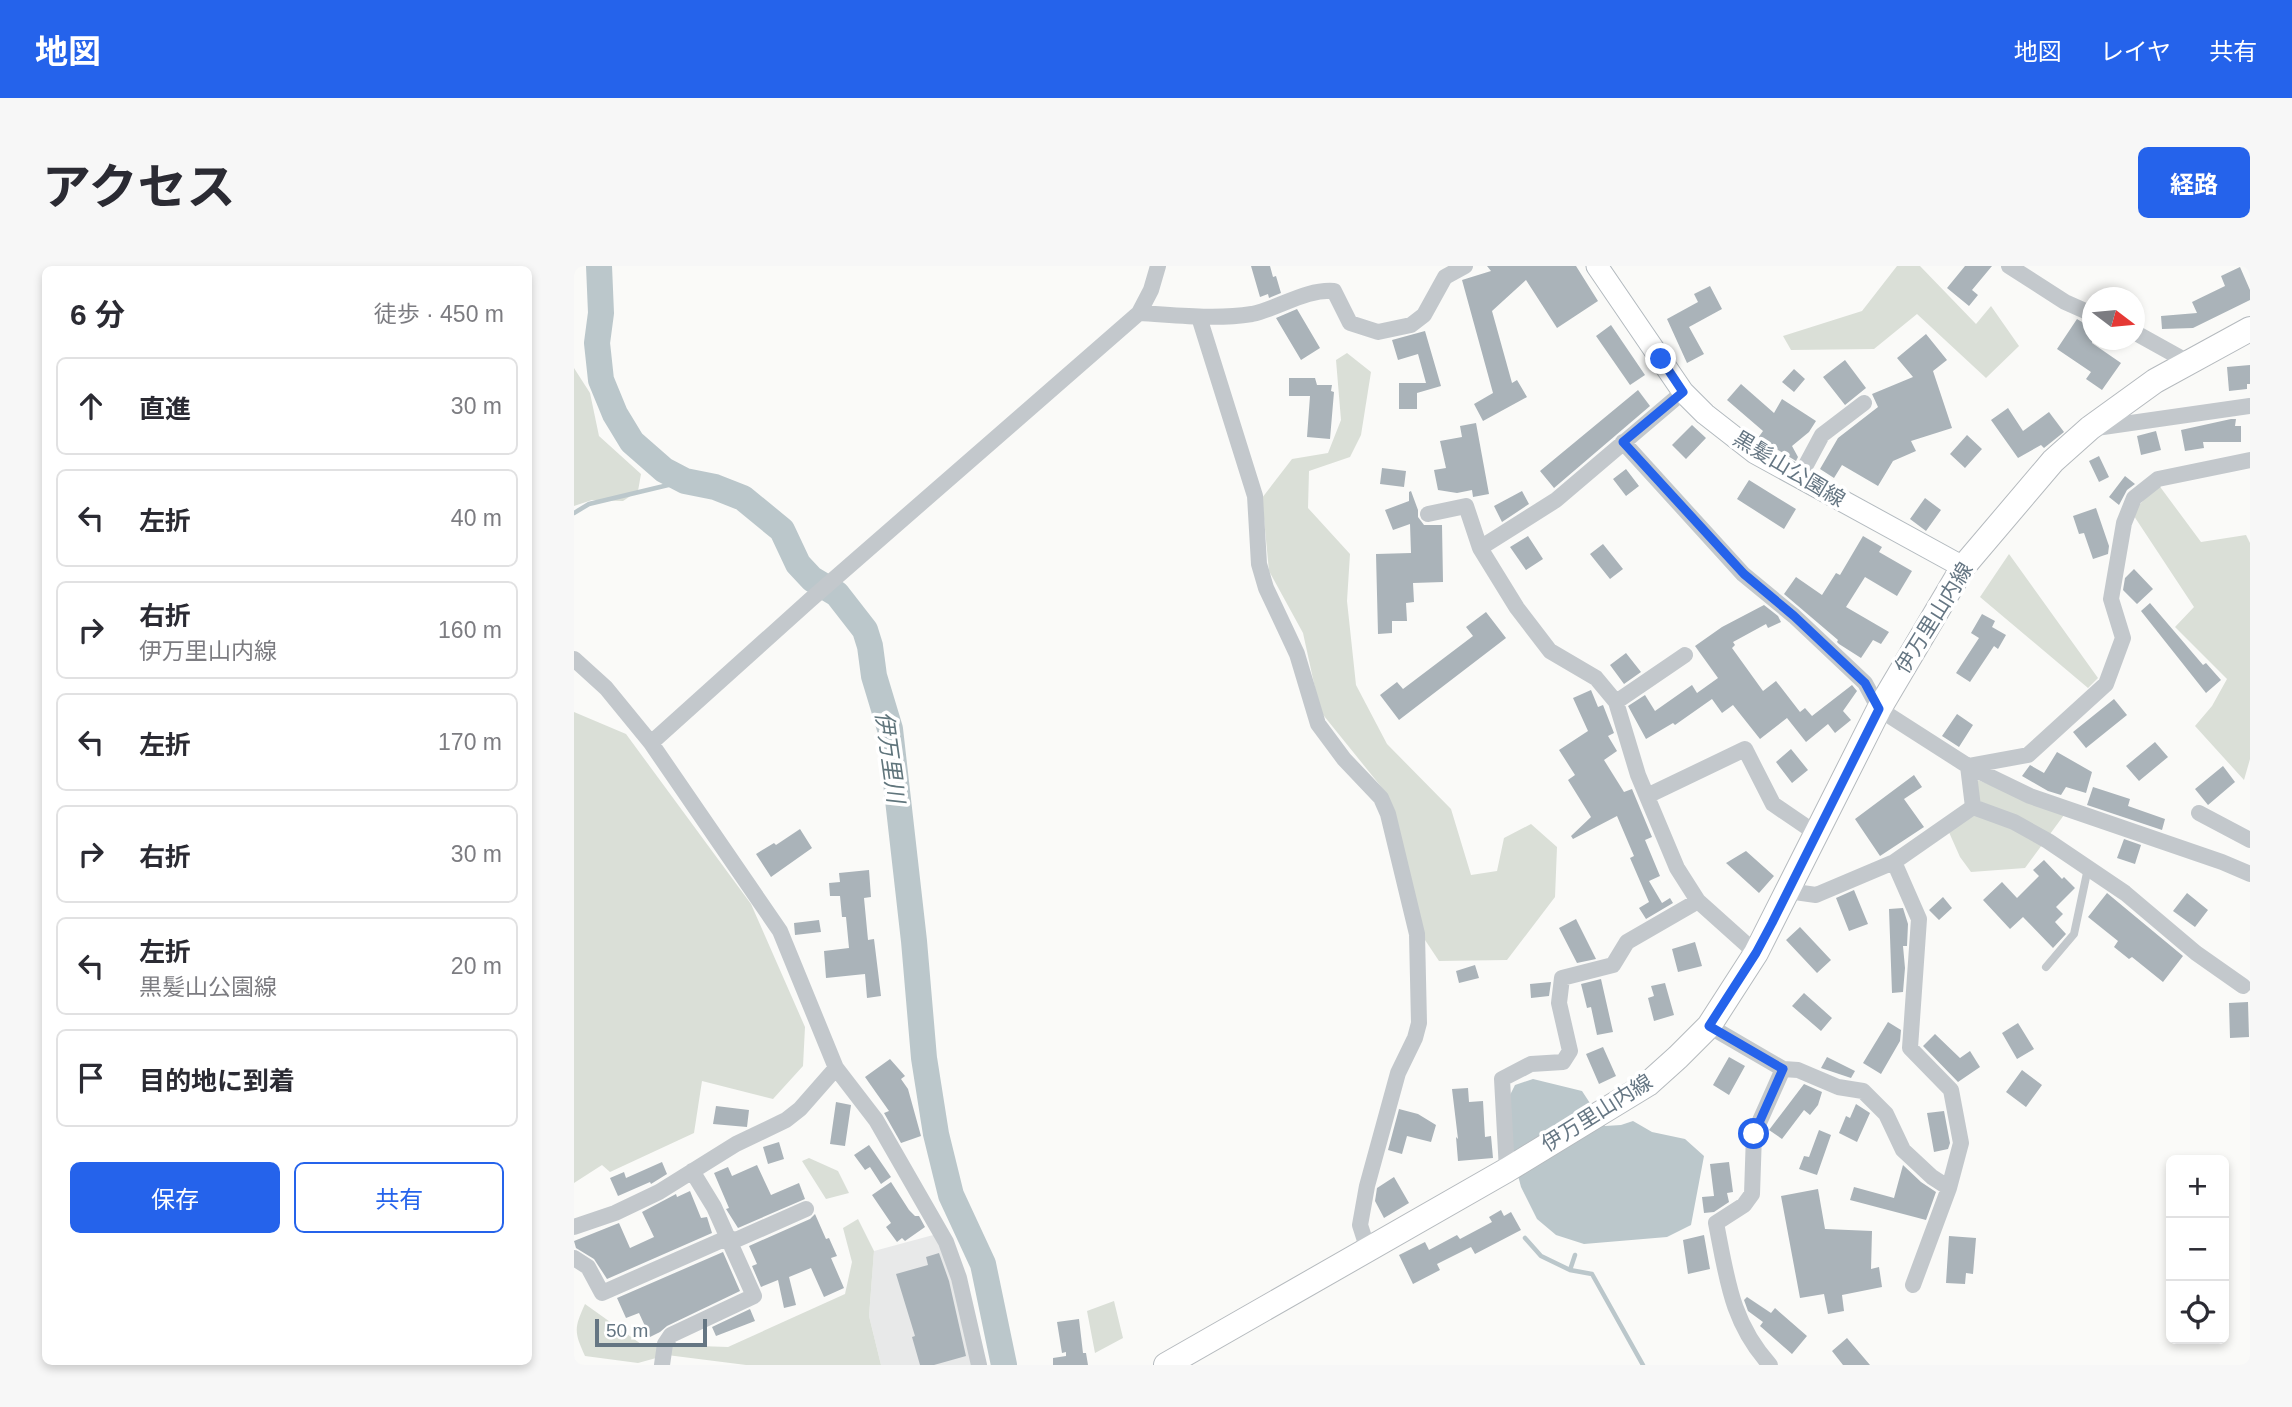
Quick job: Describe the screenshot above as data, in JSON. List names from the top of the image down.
{
  "streets": {
    "main road": ["黒髪山公園線", "伊万里山内線"]
  },
  "crossings": [
    ["黒髪山公園線", "伊万里山内線"]
  ],
  "water": ["伊万里川"],
  "scale_bar": "50 m",
  "north": "right",
  "page": {
    "header": "地図",
    "nav": ["地図", "レイヤ", "共有"],
    "title": "アクセス",
    "buttons": [
      "経路",
      ["保存", "共有"]
    ],
    "heading": ["6 分", "徒歩 · 450 m"],
    "list": [
      ["直進", "30 m"],
      ["左折", "40 m"],
      ["右折", "伊万里山内線", "160 m"],
      ["左折", "170 m"],
      ["右折", "30 m"],
      ["左折", "黒髪山公園線", "20 m"],
      "目的地に到着"
    ],
    "map_buttons": ["+", "−"],
    "scale": "50 m"
  }
}
